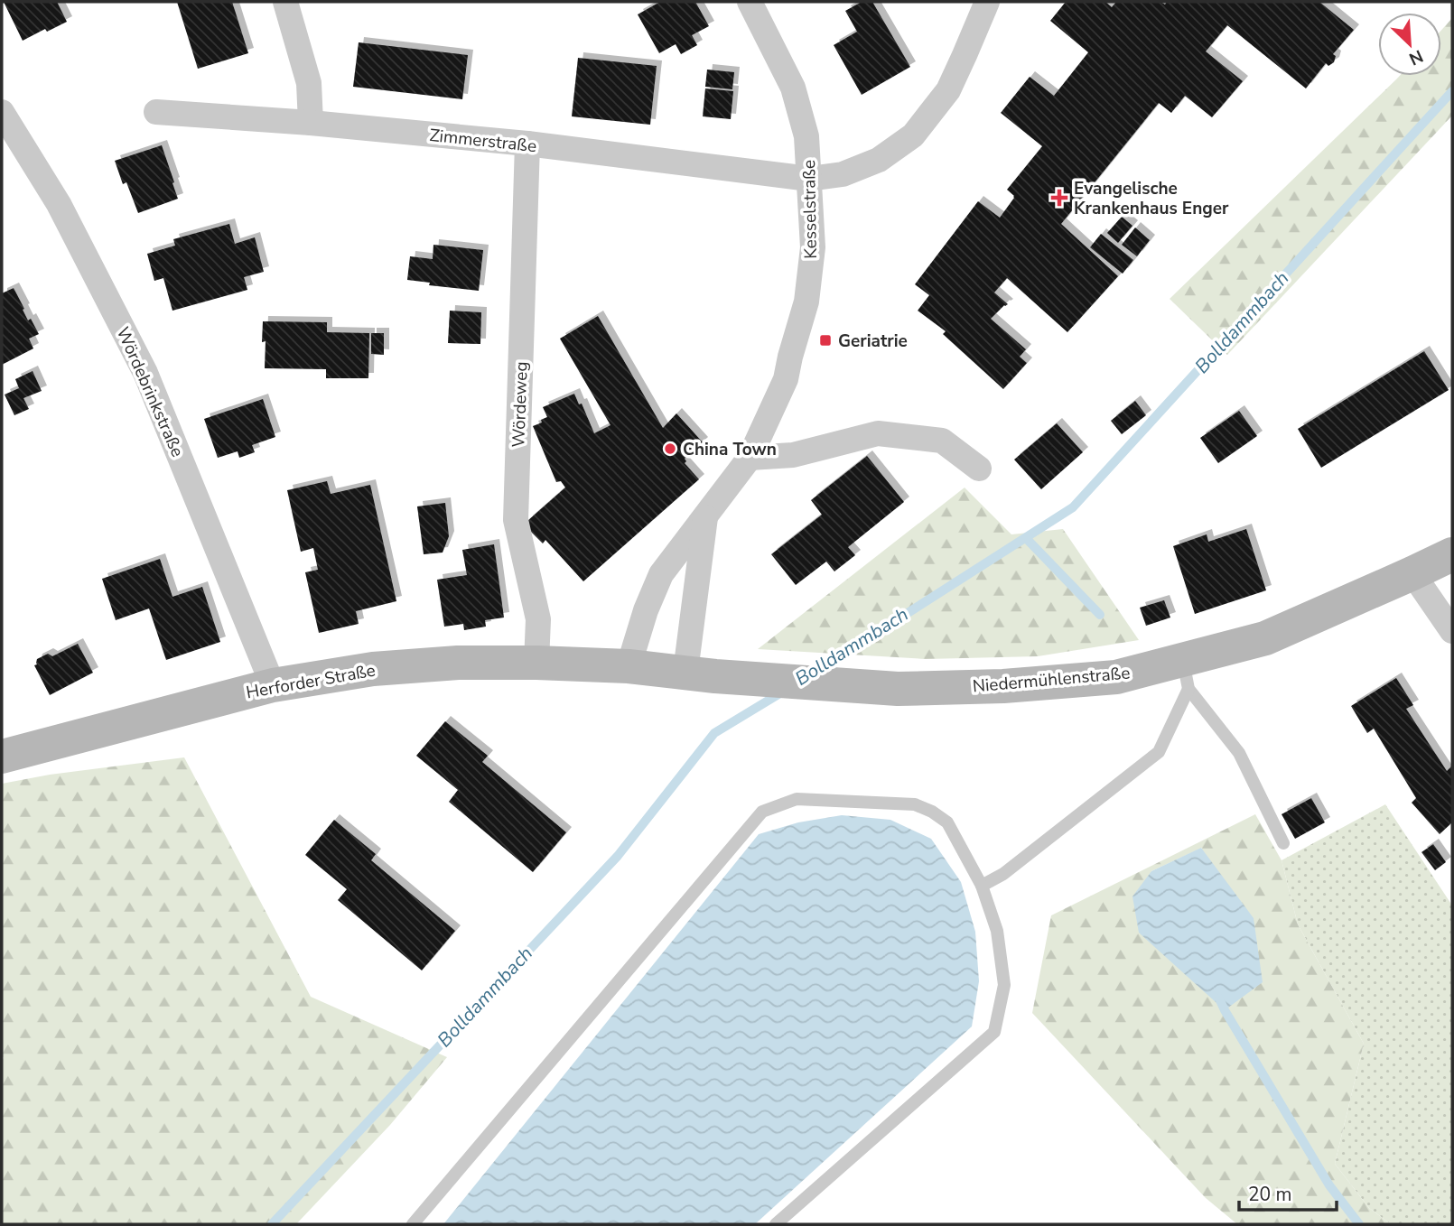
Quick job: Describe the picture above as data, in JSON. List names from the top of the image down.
{
  "streets": {
    "main road": ["Niedermühlenstraße", "Herforder Straße"],
    "street": [
      "Zimmerstraße",
      "Kesselstraße",
      "Wördebrinkstraße",
      "Wördeweg"
    ]
  },
  "crossings": [
    ["Zimmerstraße", "Kesselstraße"],
    ["Zimmerstraße", "Wördeweg"],
    ["Kesselstraße", "Niedermühlenstraße"],
    ["Kesselstraße", "Herforder Straße"],
    ["Wördebrinkstraße", "Herforder Straße"],
    ["Wördeweg", "Herforder Straße"],
    ["Niedermühlenstraße", "Herforder Straße"]
  ],
  "water": ["Bolldammbach"],
  "places": {
    "health": ["Evangelische Krankenhaus Enger"],
    "transit": ["Geriatrie"],
    "other": ["China Town"]
  },
  "scale_bar": "20 m",
  "north": "bottom right"
}
